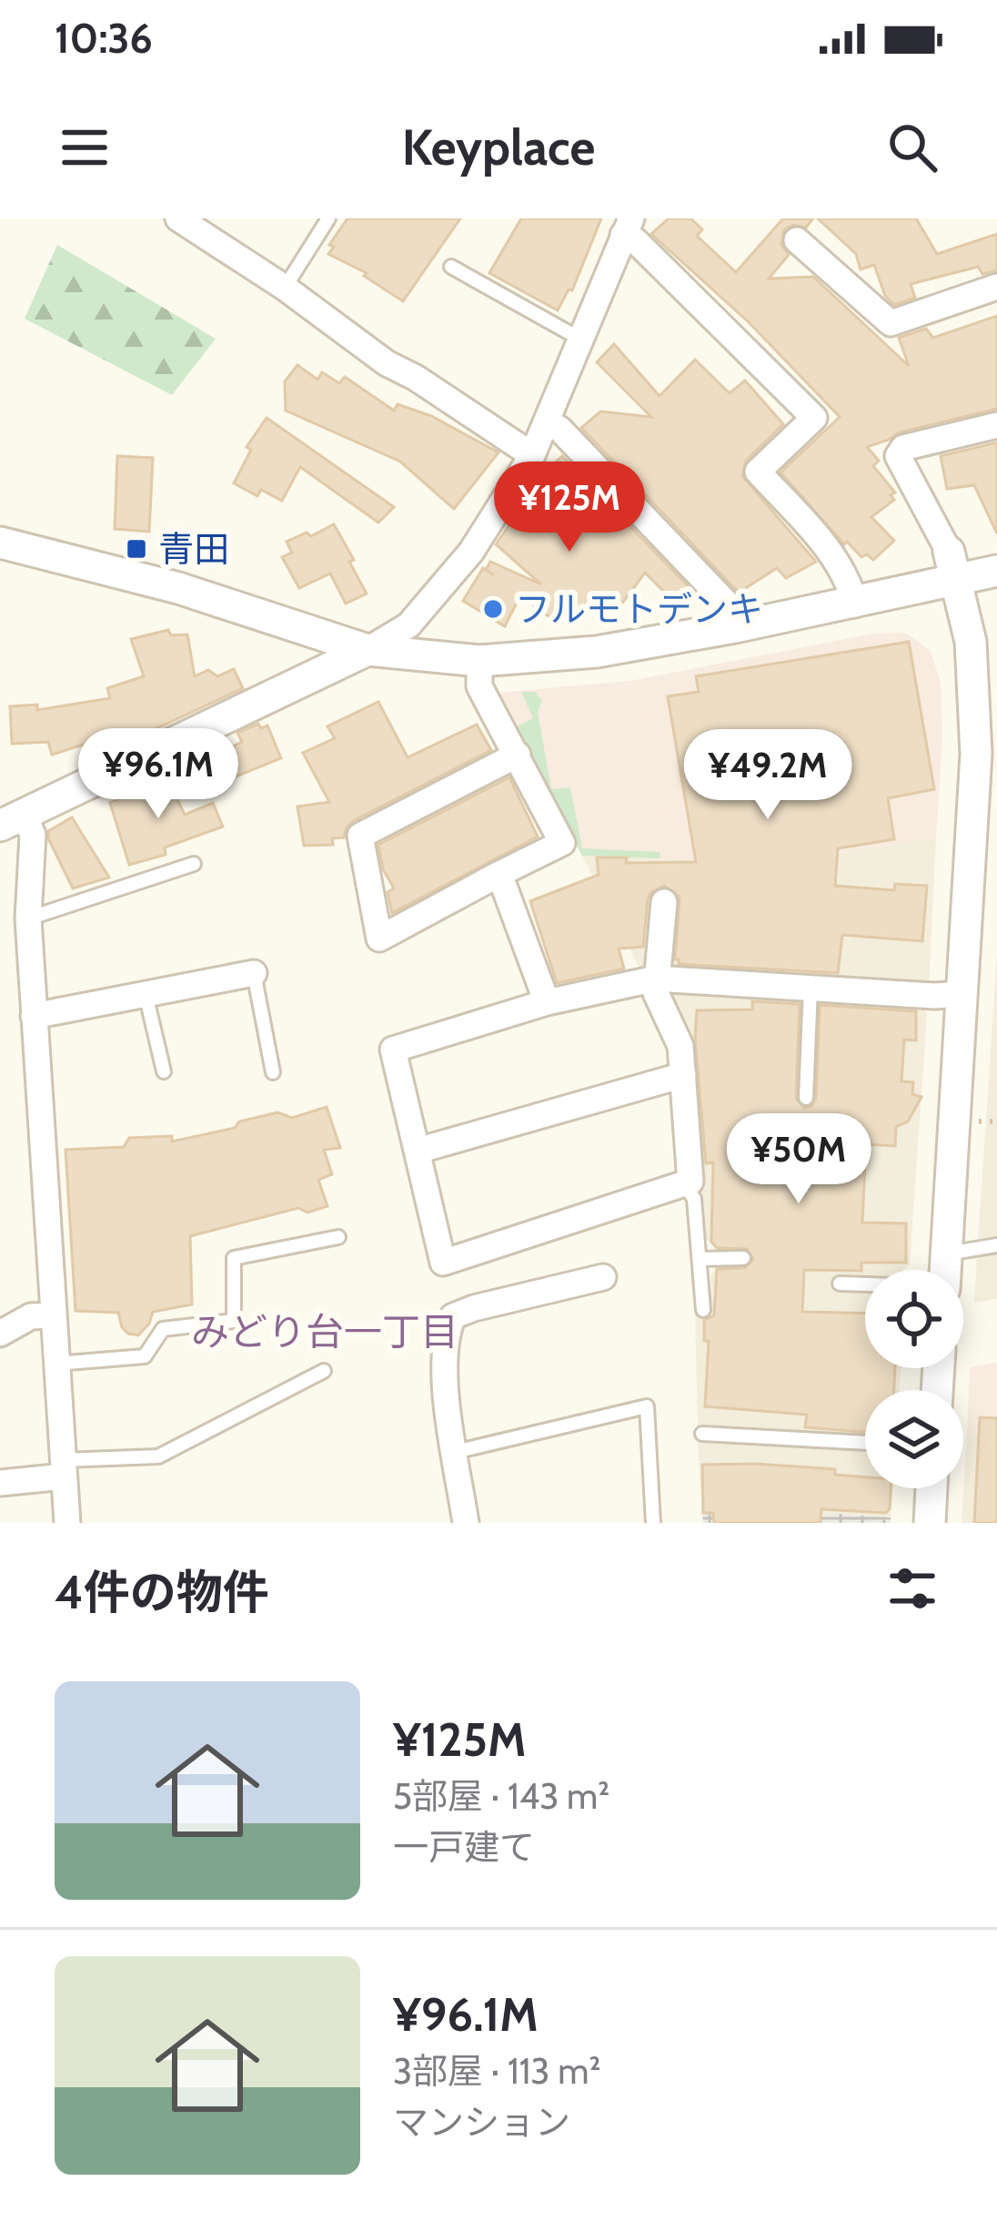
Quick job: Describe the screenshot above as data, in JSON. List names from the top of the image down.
{
  "districts": ["みどり台一丁目"],
  "places": {
    "transit": ["青田"],
    "other": ["フルモトデンキ"]
  },
  "page": {
    "status": "10:36",
    "header": "Keyplace",
    "price": [
      "¥125M",
      "¥96.1M",
      "¥49.2M",
      "¥50M"
    ],
    "heading": "4件の物件",
    "list": [
      {
        "name": "¥125M",
        "note": "5部屋 · 143 m² · 一戸建て"
      },
      {
        "name": "¥96.1M",
        "note": "3部屋 · 113 m² · マンション"
      }
    ]
  }
}
